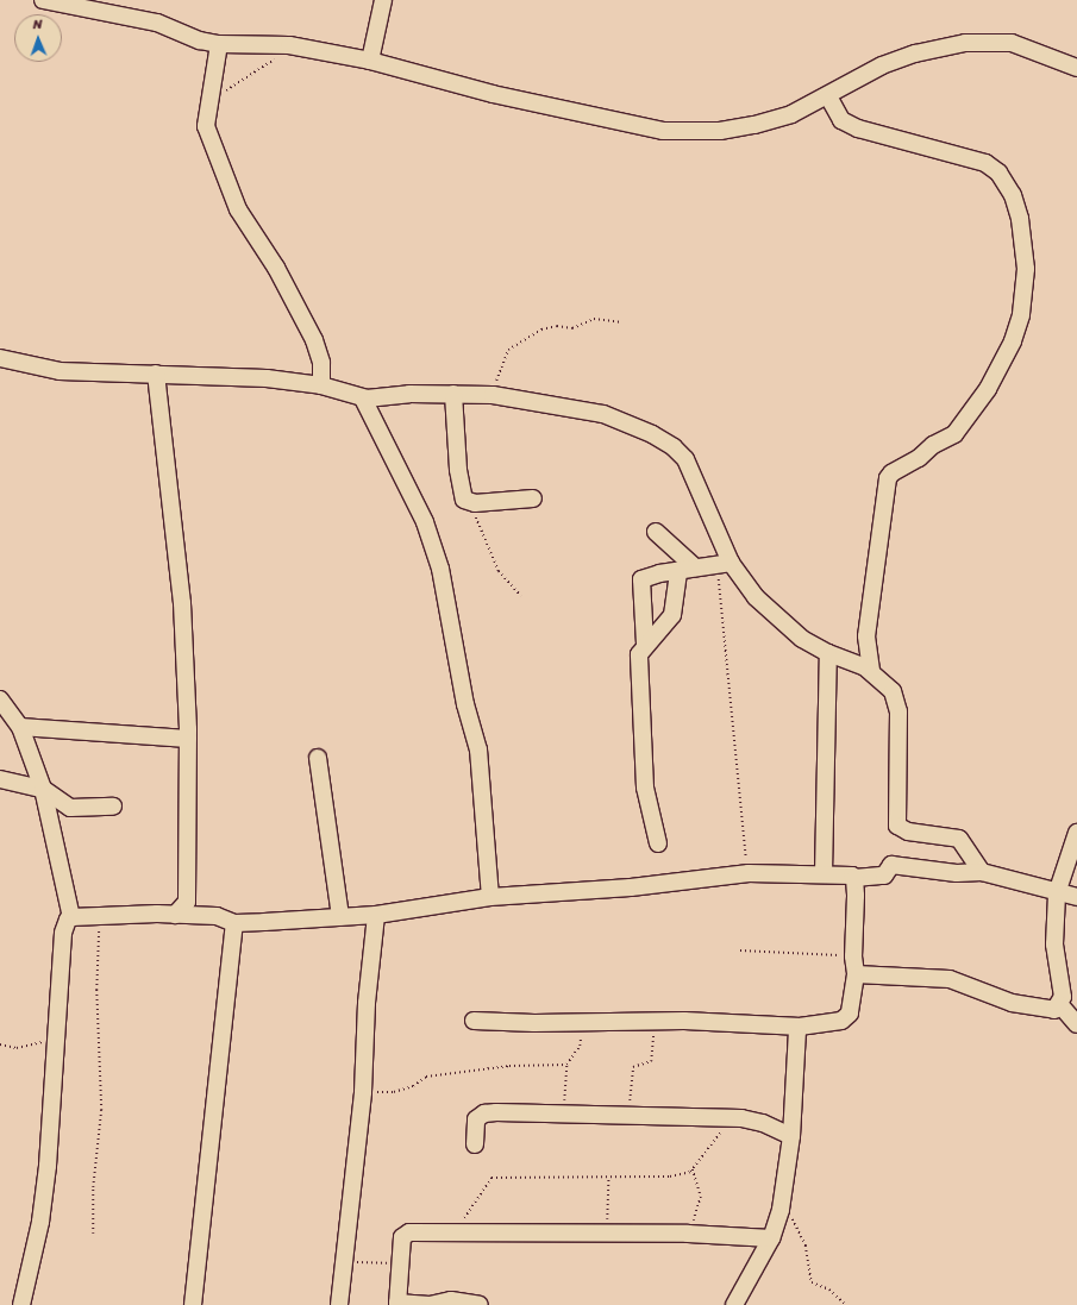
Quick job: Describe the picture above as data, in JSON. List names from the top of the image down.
{
  "north": "top"
}
